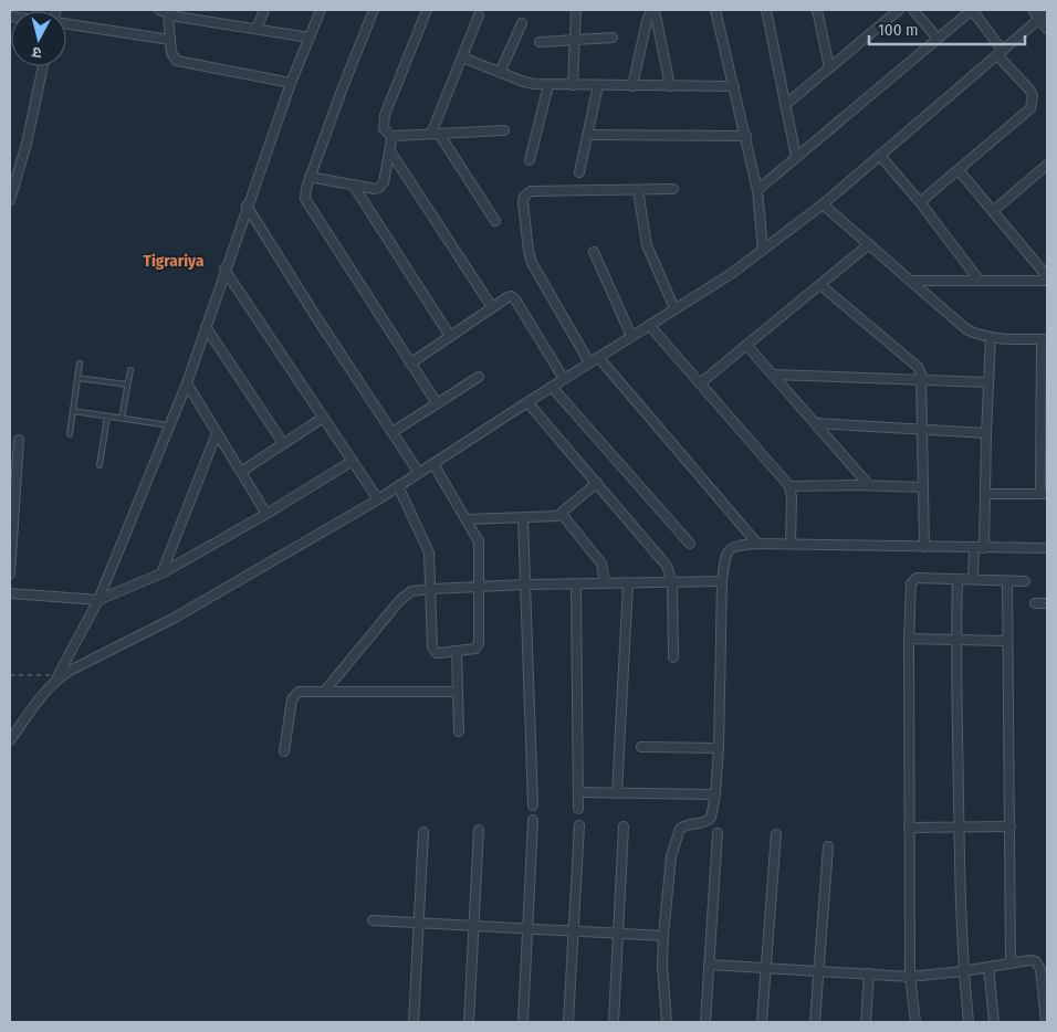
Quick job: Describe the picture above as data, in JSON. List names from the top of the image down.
{
  "districts": ["Tigrariya"],
  "scale_bar": "100 m",
  "north": "bottom"
}
